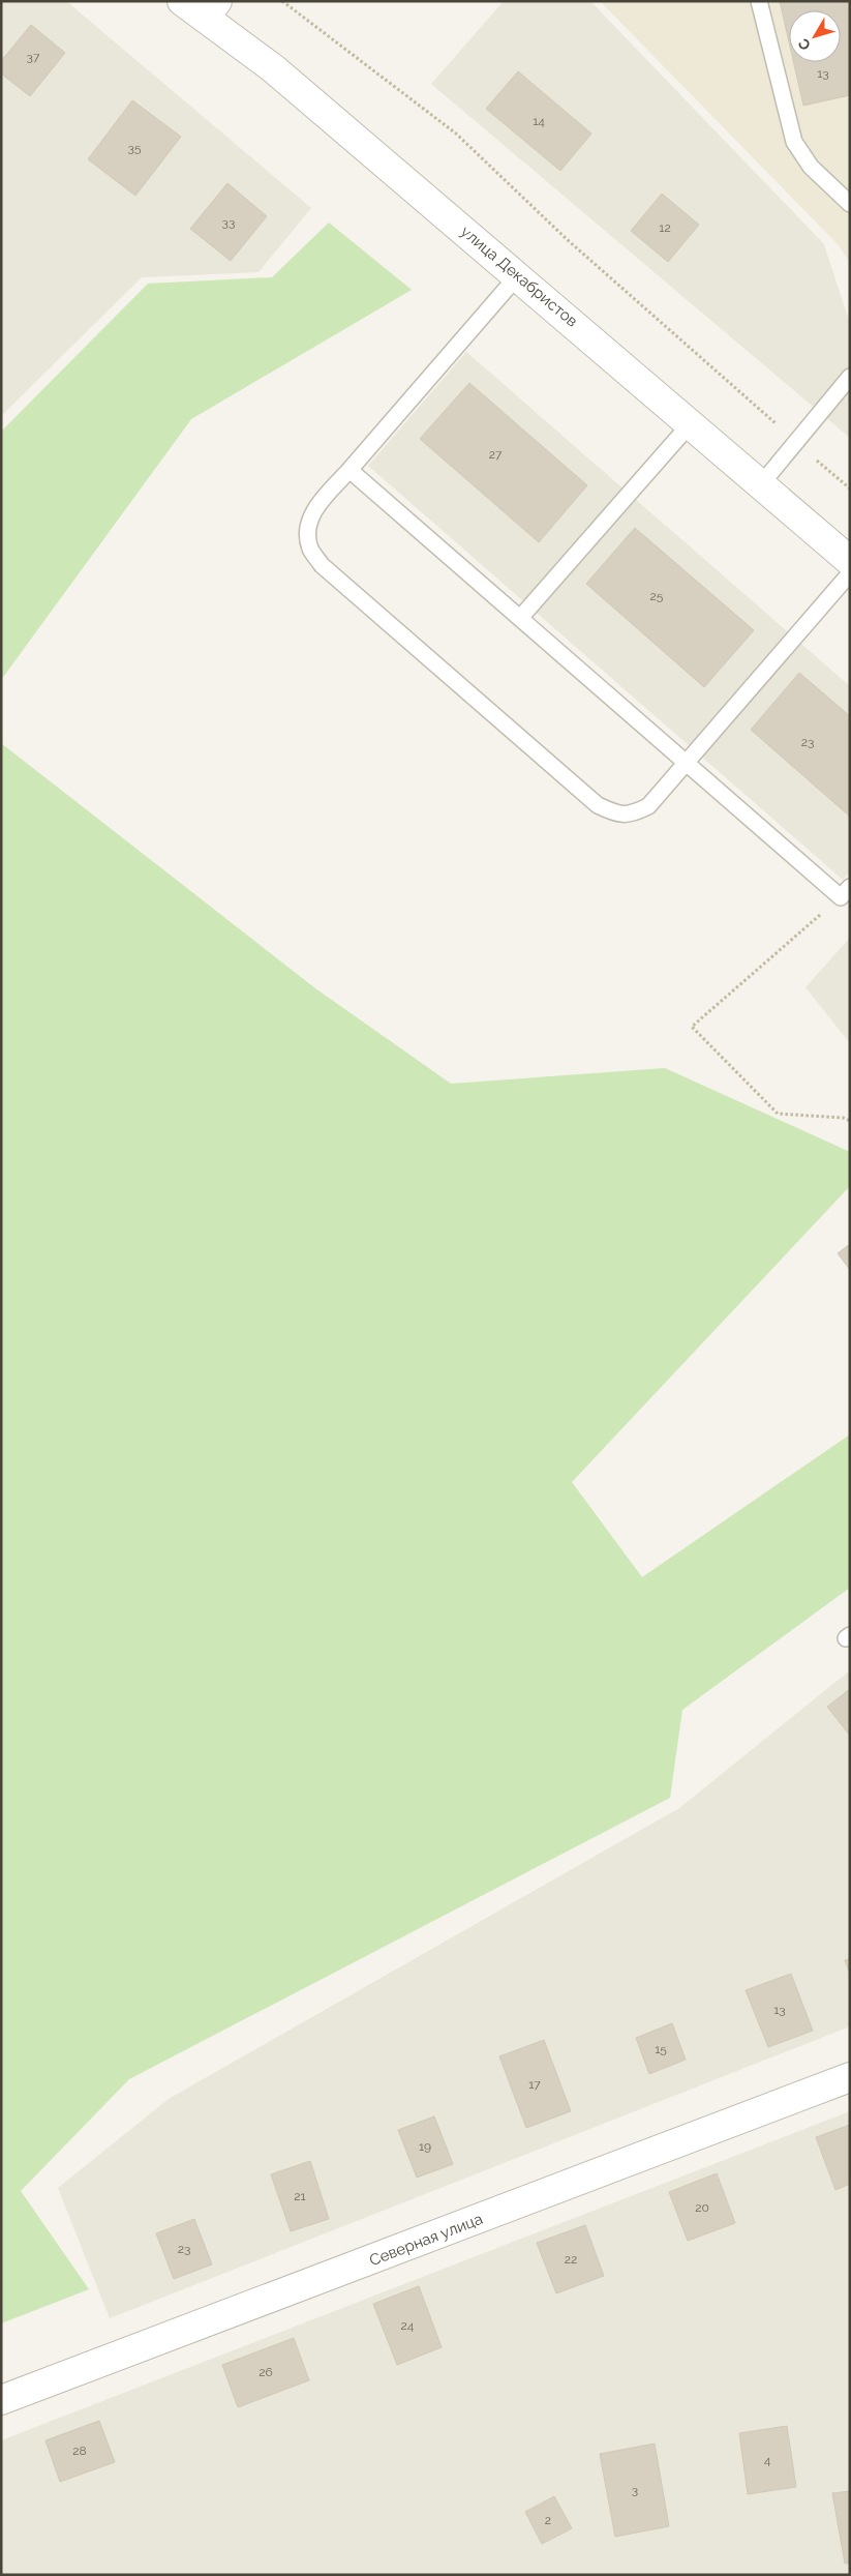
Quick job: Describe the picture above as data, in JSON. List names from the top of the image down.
{
  "streets": {
    "street": ["улица Декабристов", "Северная улица"]
  },
  "house_numbers": [
    "37",
    "13",
    "14",
    "35",
    "33",
    "12",
    "27",
    "25",
    "23",
    "13",
    "15",
    "17",
    "19",
    "21",
    "20",
    "23",
    "22",
    "24",
    "26",
    "28",
    "4",
    "3",
    "2"
  ],
  "north": "bottom left"
}
